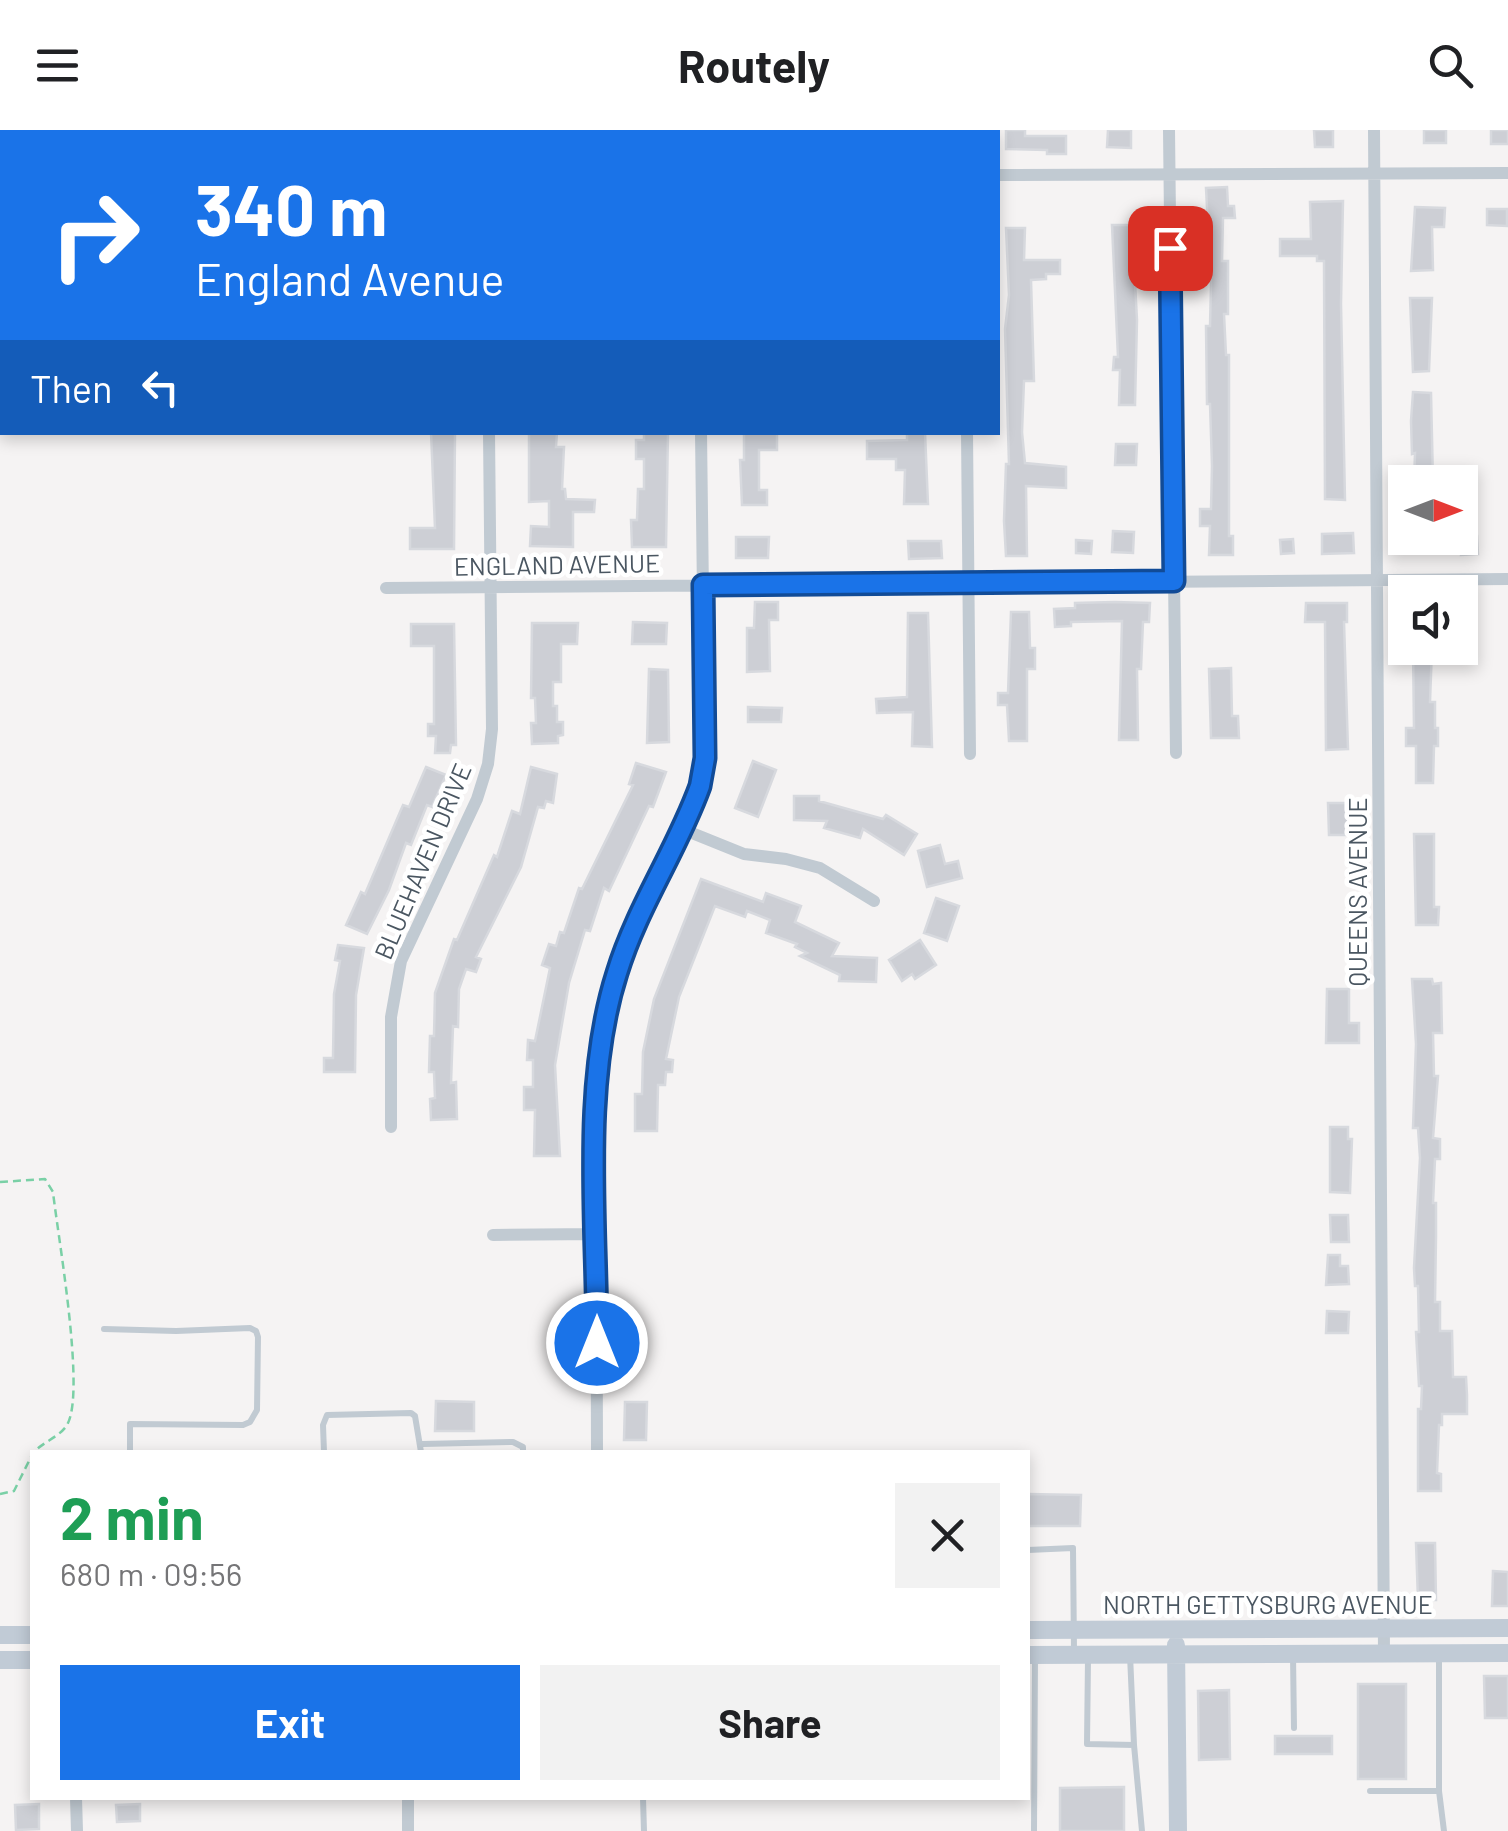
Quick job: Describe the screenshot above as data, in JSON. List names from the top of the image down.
{
  "streets": {
    "main road": ["NORTH GETTYSBURG AVENUE"],
    "street": ["ENGLAND AVENUE", "BLUEHAVEN DRIVE", "QUEENS AVENUE"]
  },
  "crossings": [
    ["ENGLAND AVENUE", "BLUEHAVEN DRIVE"],
    ["ENGLAND AVENUE", "QUEENS AVENUE"],
    ["QUEENS AVENUE", "NORTH GETTYSBURG AVENUE"]
  ],
  "north": "right",
  "page": {
    "header": "Routely",
    "turn": ["340 m", "England Avenue"],
    "then": "Then",
    "heading": ["2 min", "680 m · 09:56"],
    "buttons": ["Exit", "Share"]
  }
}
